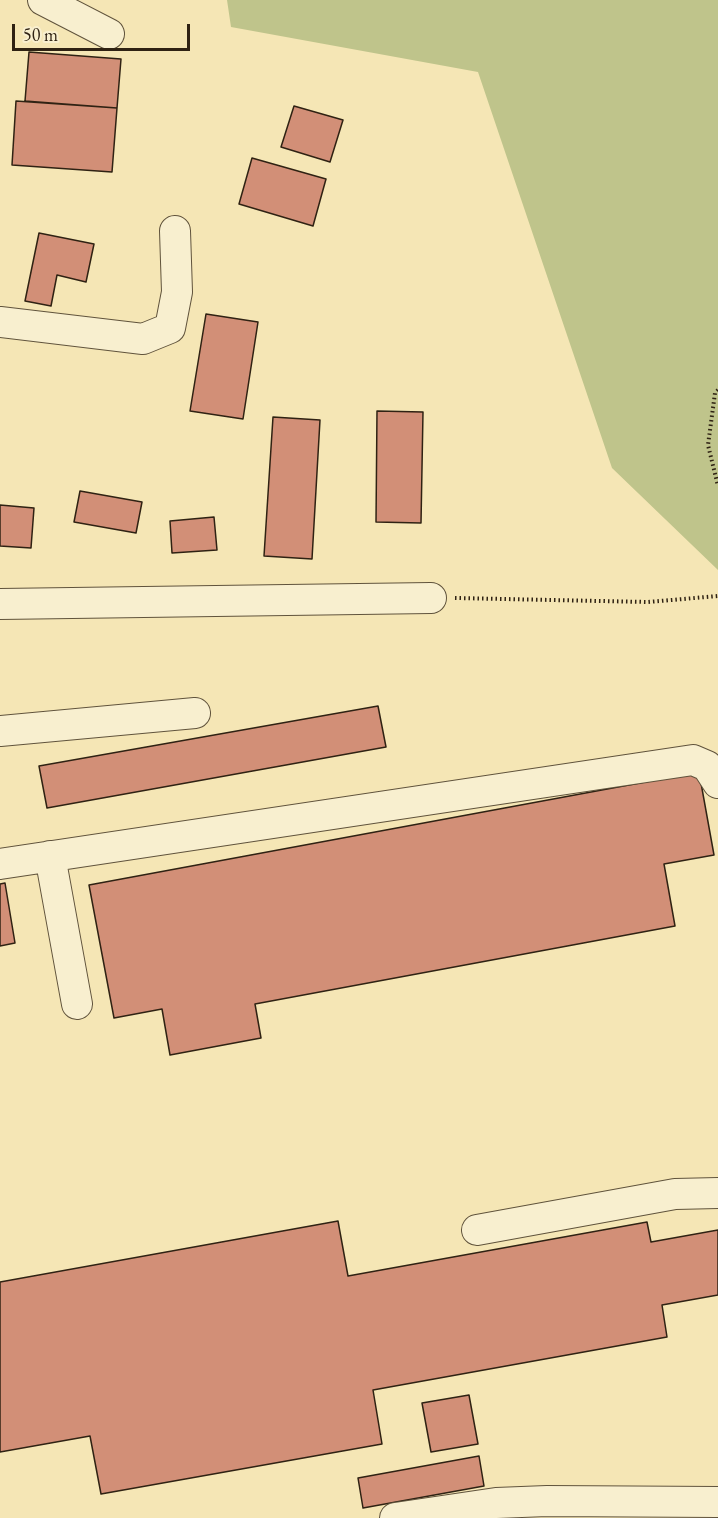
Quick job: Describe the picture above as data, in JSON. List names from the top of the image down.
{
  "scale_bar": "50 m"
}
